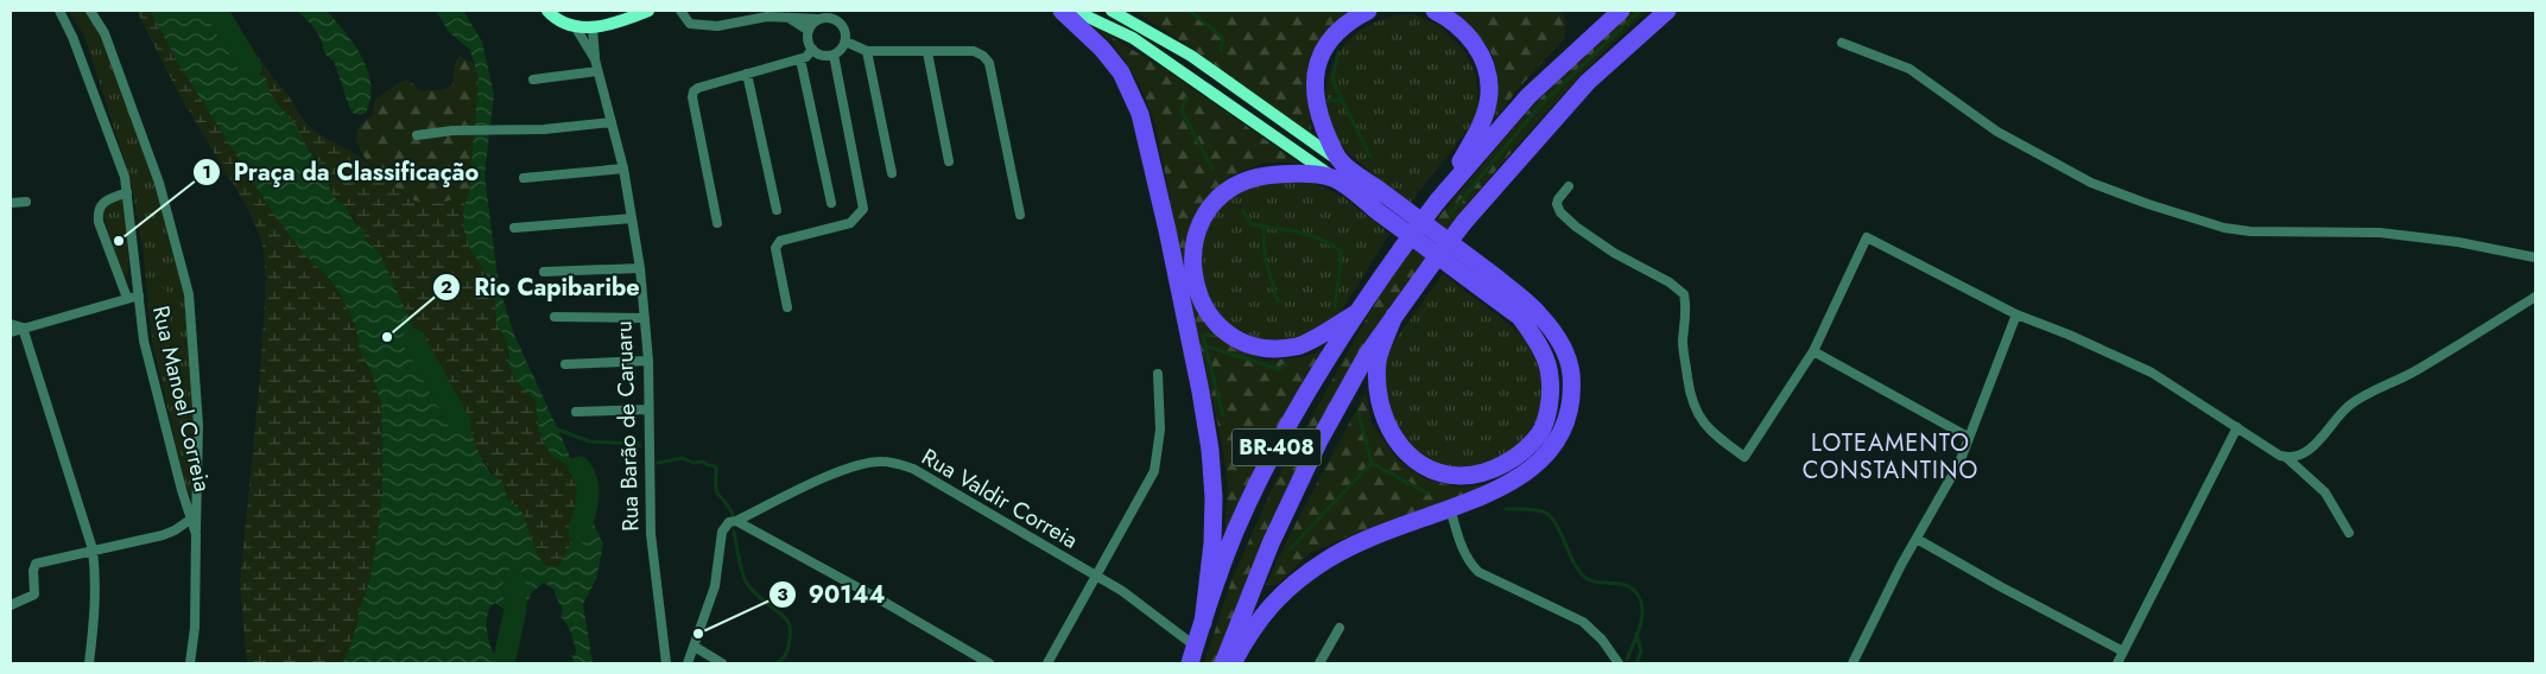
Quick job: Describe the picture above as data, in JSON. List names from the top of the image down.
{
  "streets": {
    "highway": ["BR-408"],
    "street": ["Rua Manoel Correia", "Rua Barão de Caruaru", "Rua Valdir Correia"]
  },
  "crossings": [
    ["BR-408", "Rua Valdir Correia"]
  ],
  "districts": ["LOTEAMENTO CONSTANTINO"],
  "places": ["Praça da Classificação", "Rio Capibaribe", "90144"]
}
